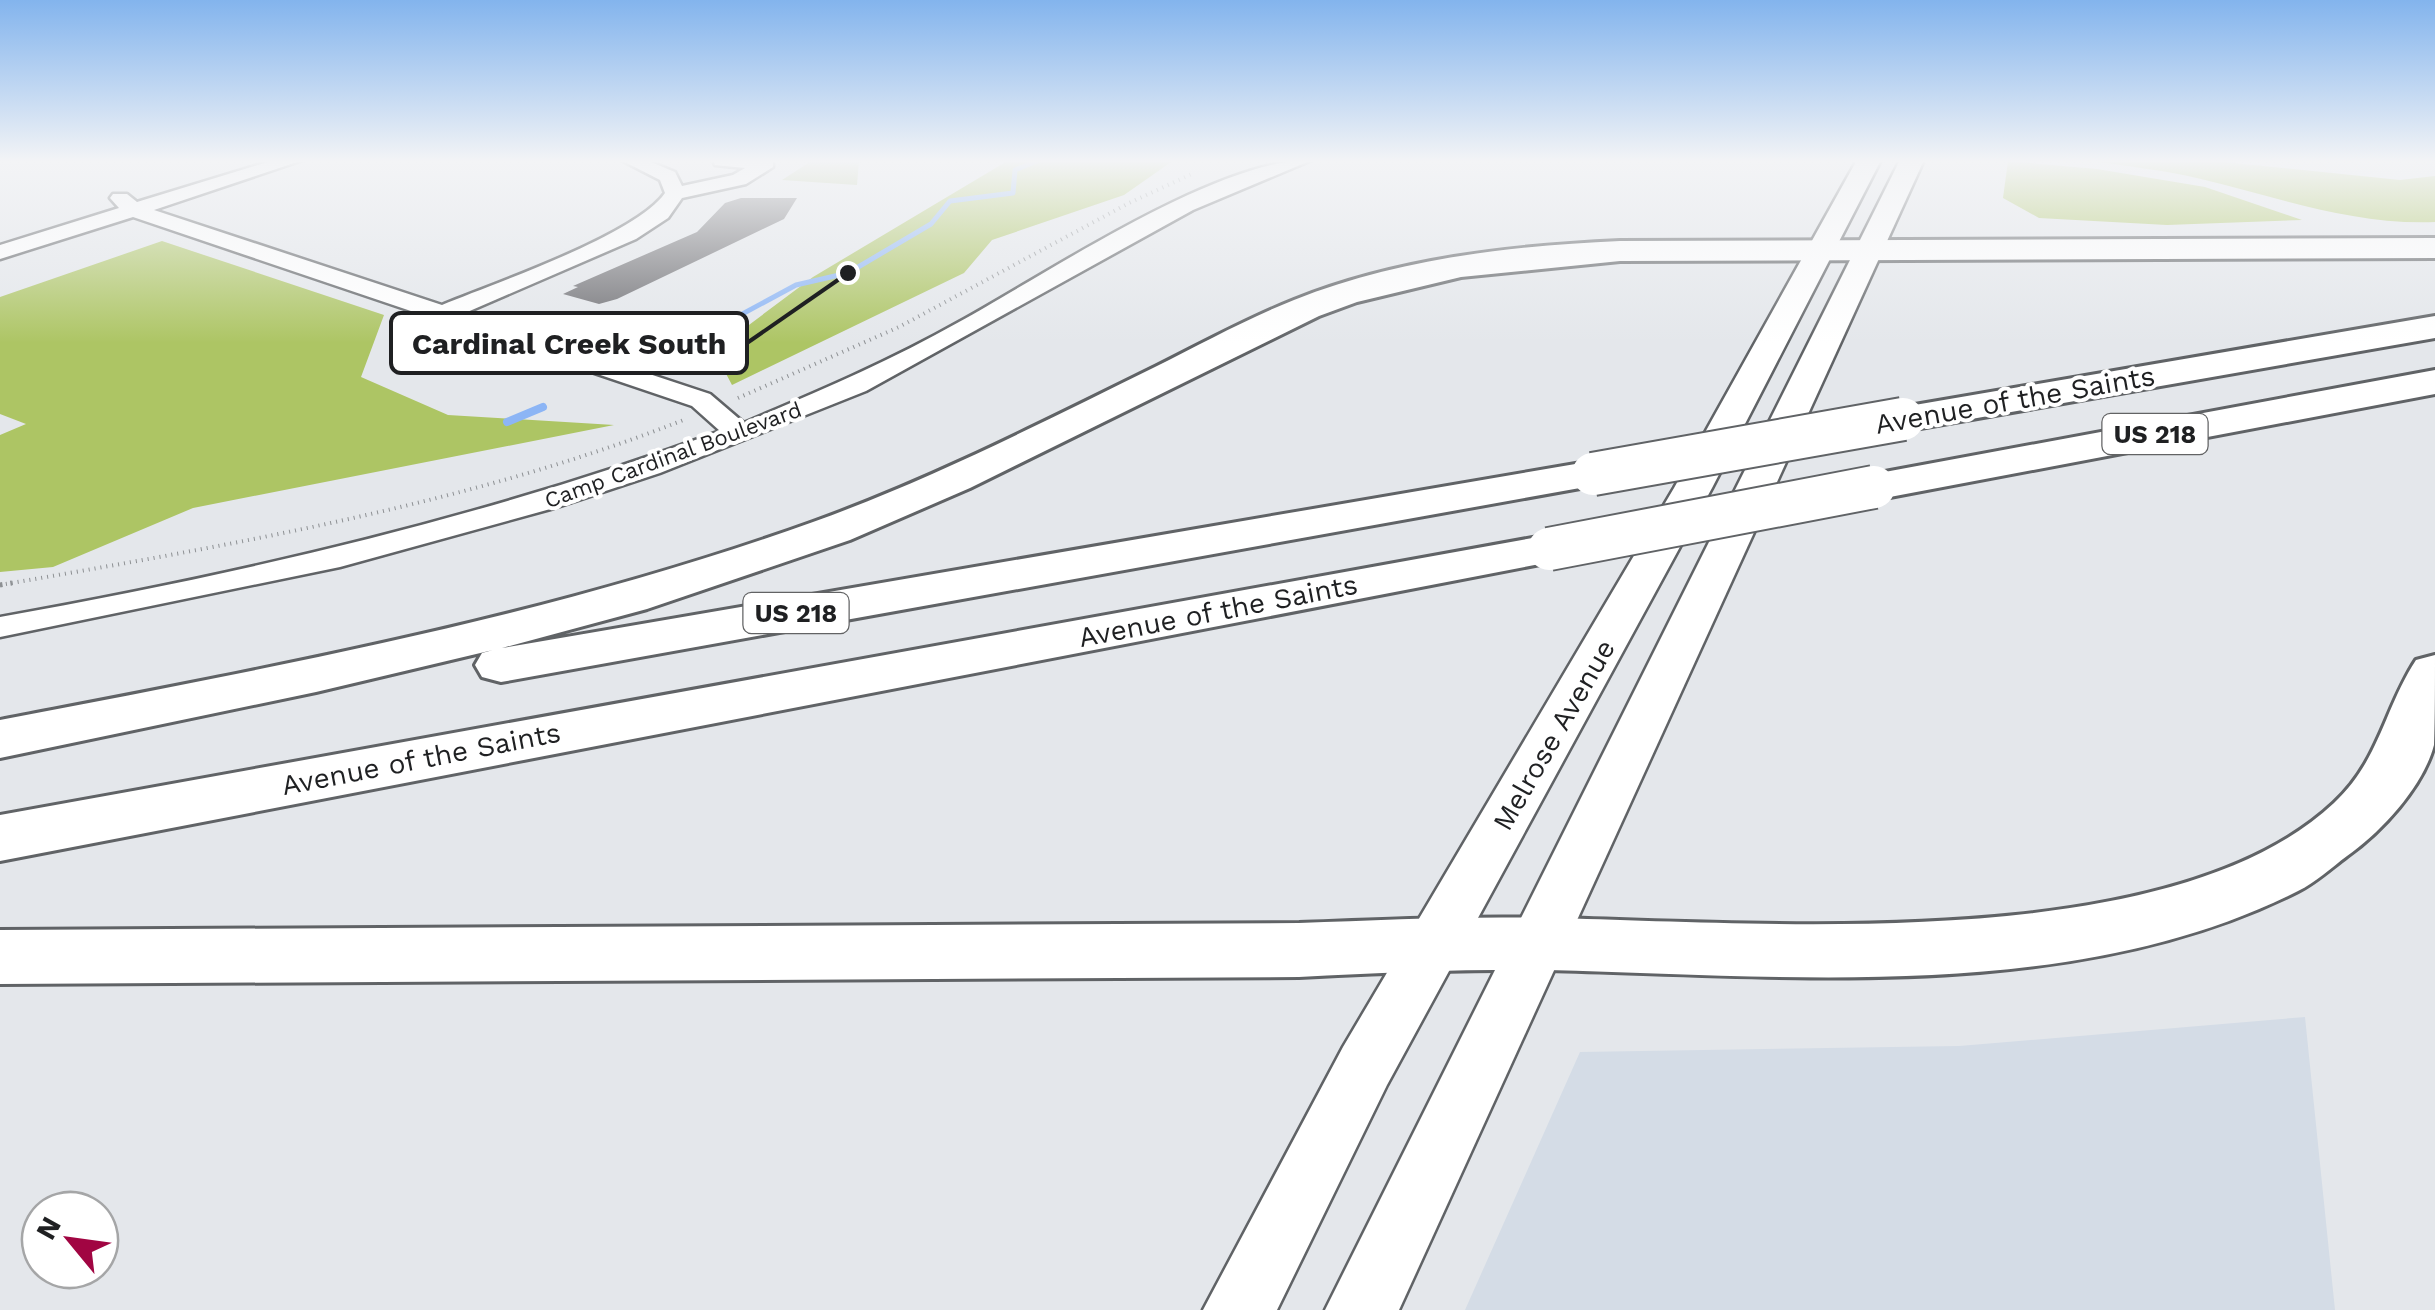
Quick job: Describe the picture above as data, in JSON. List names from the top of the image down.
{
  "streets": {
    "highway": ["Avenue of the Saints", "US 218"],
    "main road": ["Melrose Avenue"],
    "street": ["Camp Cardinal Boulevard"]
  },
  "places": ["Cardinal Creek South"],
  "north": "top left"
}
